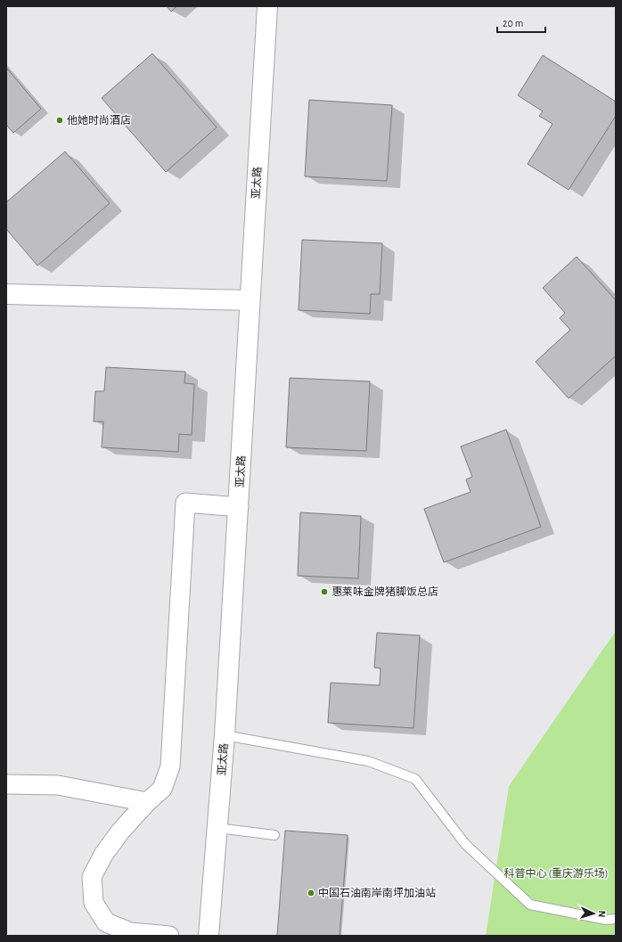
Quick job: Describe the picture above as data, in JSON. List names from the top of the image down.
{
  "streets": {
    "street": ["亚太路"]
  },
  "parks": ["科普中心 (重庆游乐场)"],
  "places": ["他她时尚酒店", "惠莱味金牌猪脚饭总店", "中国石油南岸南坪加油站"],
  "scale_bar": "20 m",
  "north": "right"
}
